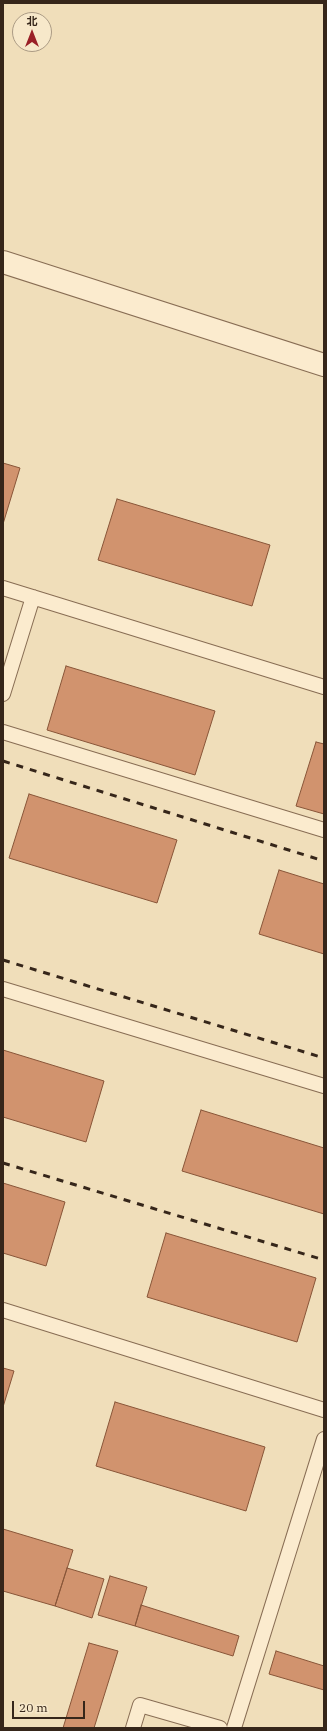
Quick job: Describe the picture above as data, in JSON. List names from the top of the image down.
{
  "scale_bar": "20 m",
  "north": "top"
}
